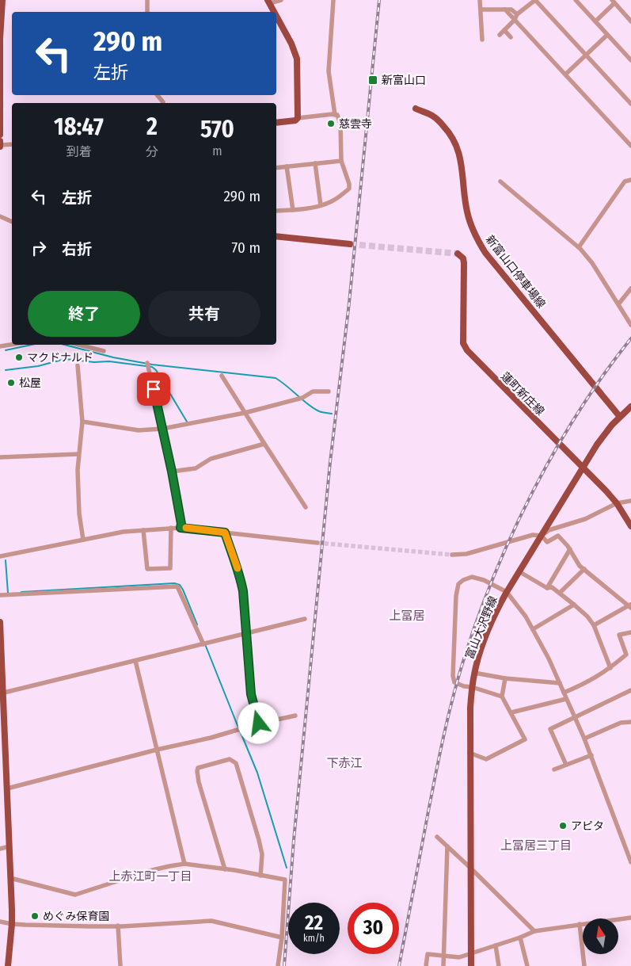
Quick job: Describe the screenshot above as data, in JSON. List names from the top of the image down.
{
  "streets": {
    "main road": ["新富山口停車場線", "蓮町新庄線", "富山大沢野線"]
  },
  "crossings": [
    ["新富山口停車場線", "富山大沢野線"],
    ["蓮町新庄線", "富山大沢野線"]
  ],
  "districts": [
    "上冨居",
    "下赤江",
    "上冨居三丁目",
    "上赤江町一丁目"
  ],
  "places": {
    "transit": ["新富山口"],
    "other": [
      "慈雲寺",
      "マクドナルド",
      "松屋",
      "アピタ",
      "めぐみ保育園"
    ]
  },
  "north": "top",
  "page": {
    "turn": ["290 m", "左折"],
    "eta": [
      "18:47",
      "到着",
      "2",
      "分",
      "570",
      "m"
    ],
    "list": [
      {
        "name": "左折",
        "value": "290 m"
      },
      {
        "name": "右折",
        "value": "70 m"
      }
    ],
    "buttons": ["終了", "共有"],
    "speed": "22 km/h",
    "limit": "30"
  }
}
